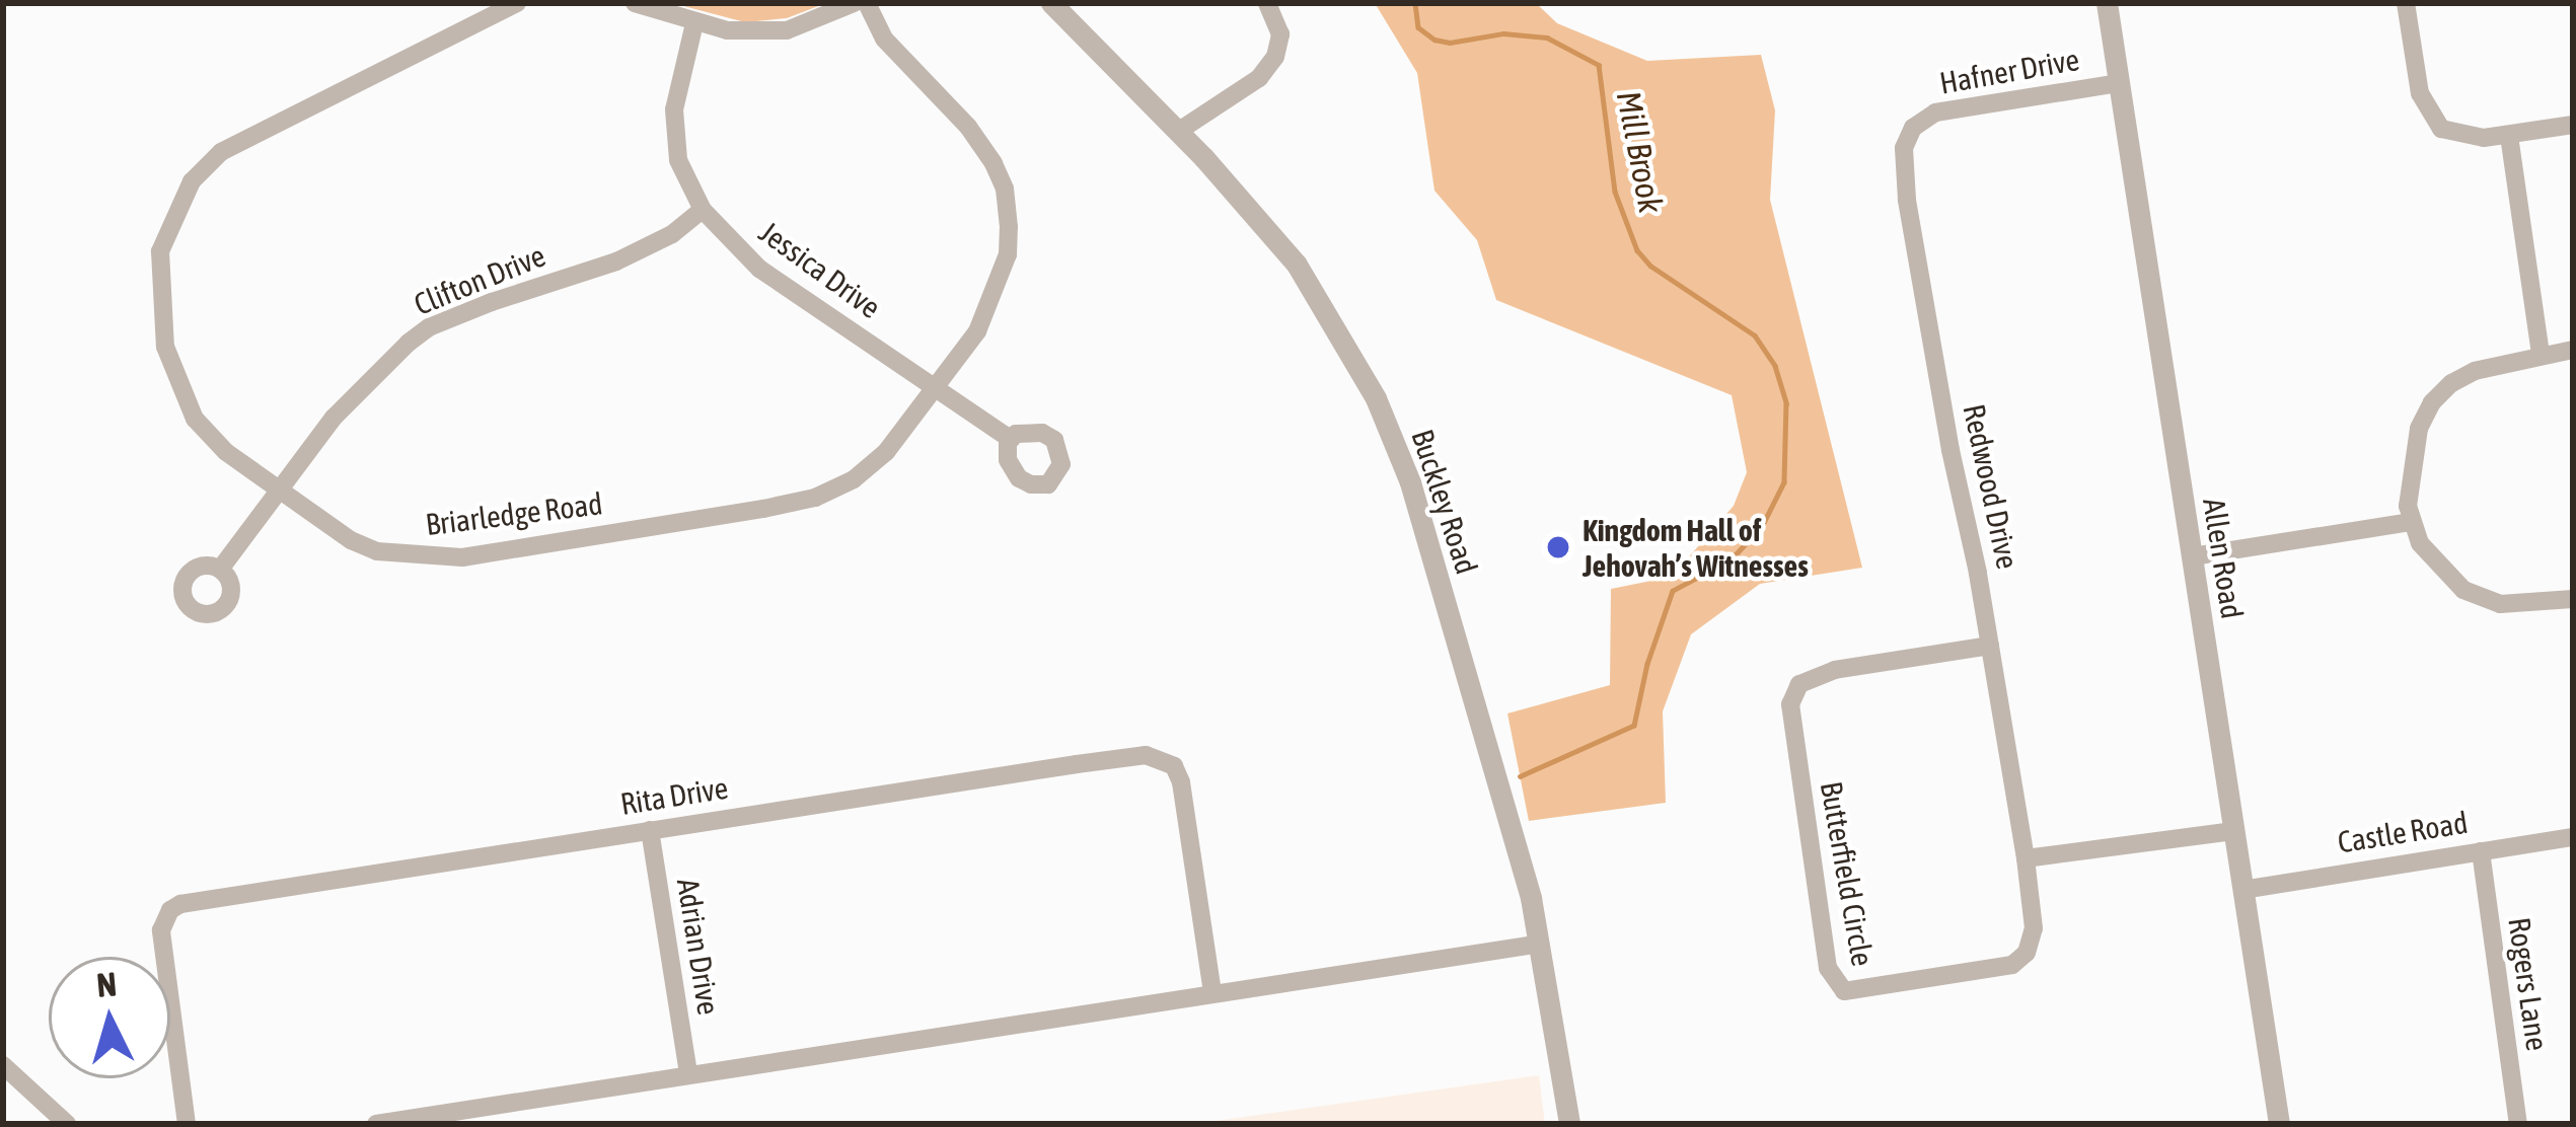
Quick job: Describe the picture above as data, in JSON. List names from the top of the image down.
{
  "streets": {
    "street": [
      "Hafner Drive",
      "Jessica Drive",
      "Clifton Drive",
      "Redwood Drive",
      "Buckley Road",
      "Briarledge Road",
      "Allen Road",
      "Rita Drive",
      "Castle Road",
      "Butterfield Circle",
      "Adrian Drive",
      "Rogers Lane"
    ]
  },
  "crossings": [
    ["Hafner Drive", "Redwood Drive"],
    ["Hafner Drive", "Allen Road"],
    ["Jessica Drive", "Clifton Drive"],
    ["Jessica Drive", "Briarledge Road"],
    ["Clifton Drive", "Briarledge Road"],
    ["Redwood Drive", "Butterfield Circle"],
    ["Allen Road", "Castle Road"],
    ["Rita Drive", "Adrian Drive"],
    ["Castle Road", "Rogers Lane"]
  ],
  "water": ["Mill Brook"],
  "places": ["Kingdom Hall of Jehovah’s Witnesses"],
  "north": "top"
}
